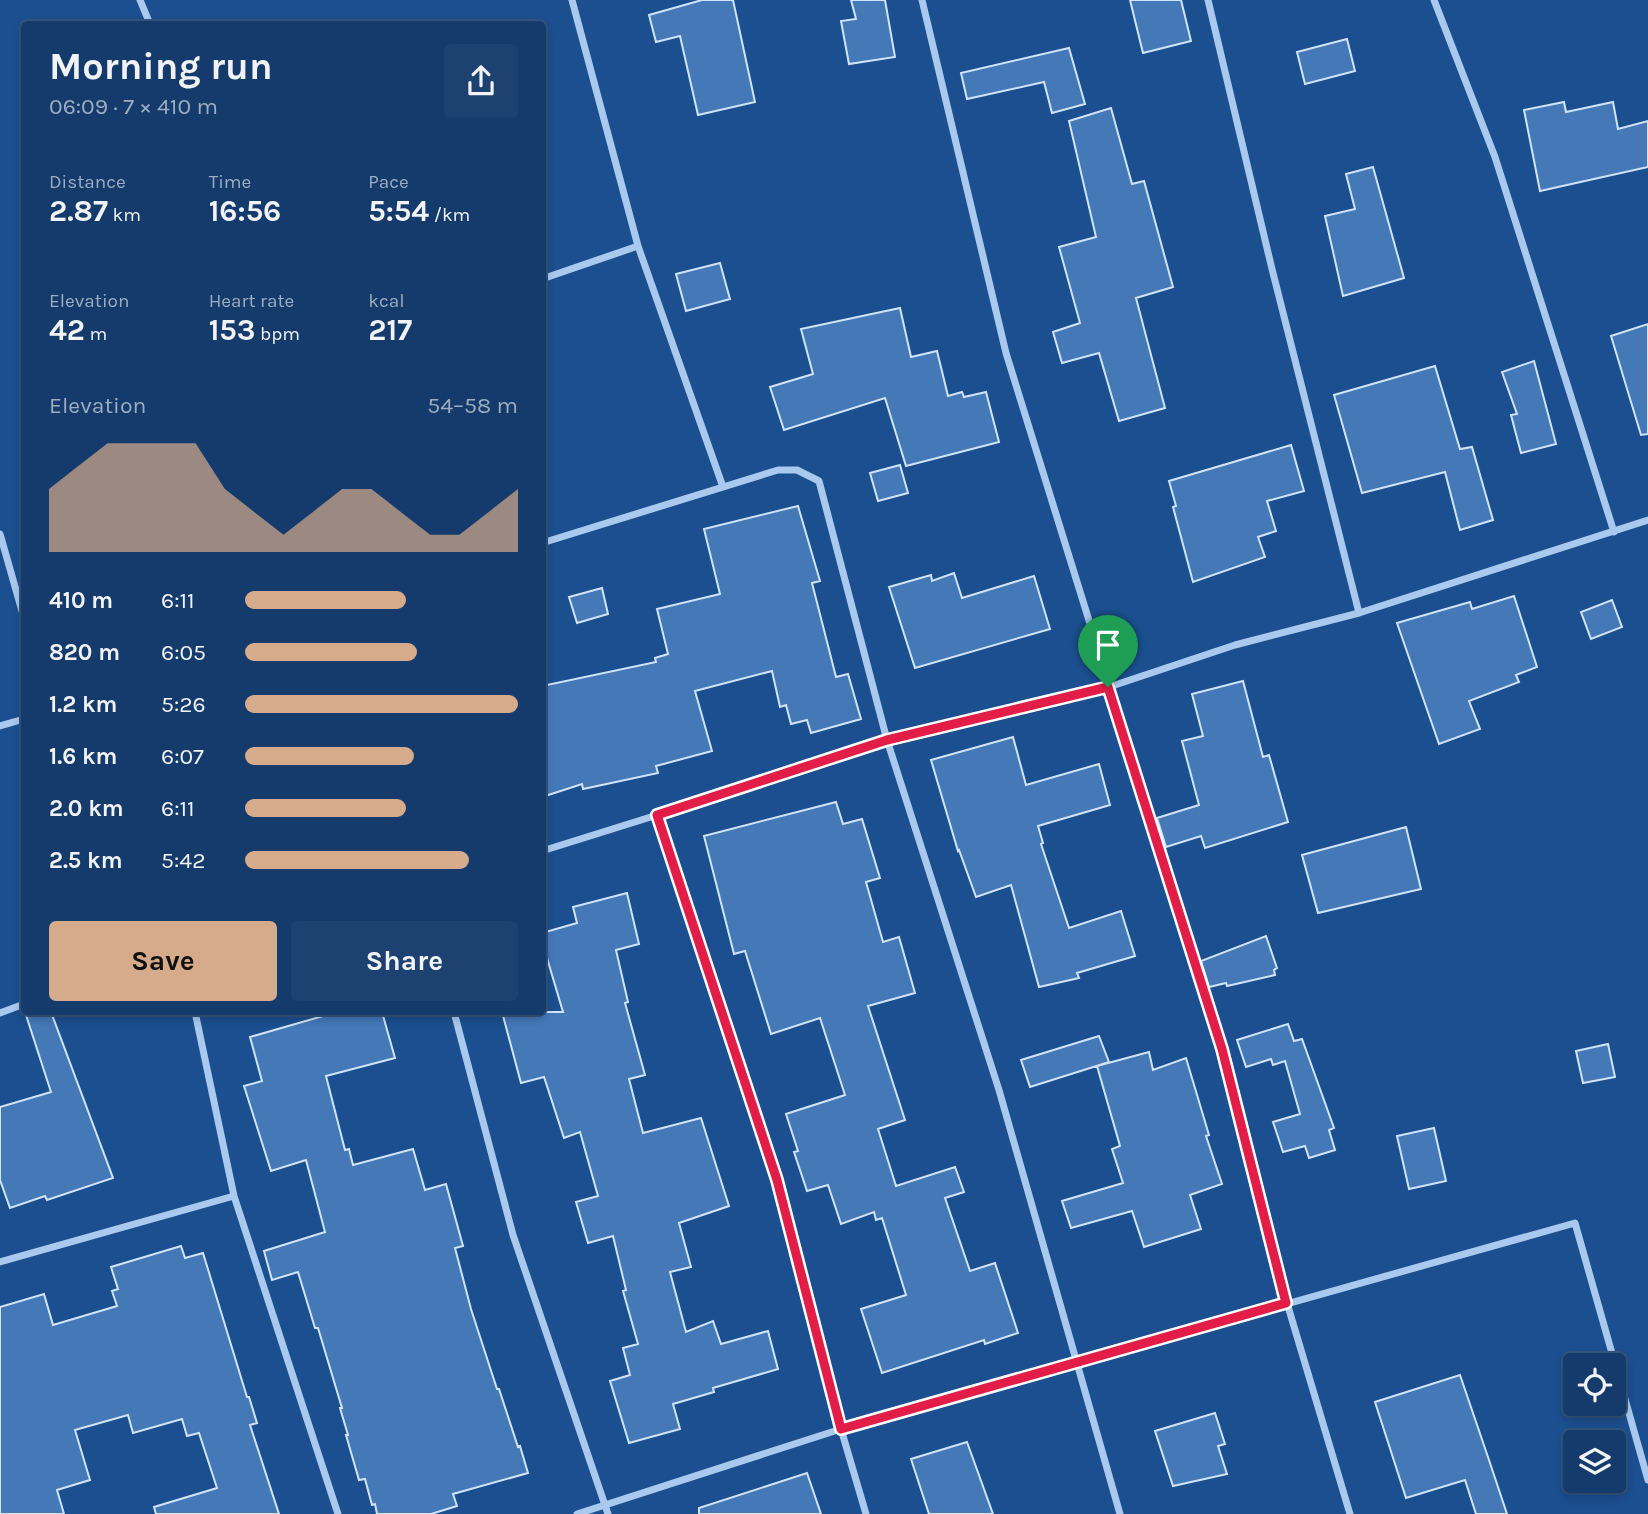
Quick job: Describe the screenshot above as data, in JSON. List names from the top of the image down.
{
  "page": {
    "heading": ["Morning run", "06:09 · 7 × 410 m"],
    "stats": [
      ["Distance", "2.87 km"],
      ["Time", "16:56"],
      ["Pace", "5:54 /km"],
      ["Elevation", "42 m"],
      ["Heart rate", "153 bpm"],
      ["kcal", "217"]
    ],
    "chart": ["Elevation", "54–58 m"],
    "list": [
      {
        "name": "410 m",
        "note": "6:11"
      },
      {
        "name": "820 m",
        "note": "6:05"
      },
      {
        "name": "1.2 km",
        "note": "5:26"
      },
      {
        "name": "1.6 km",
        "note": "6:07"
      },
      {
        "name": "2.0 km",
        "note": "6:11"
      },
      {
        "name": "2.5 km",
        "note": "5:42"
      }
    ],
    "buttons": ["Save", "Share"]
  }
}
